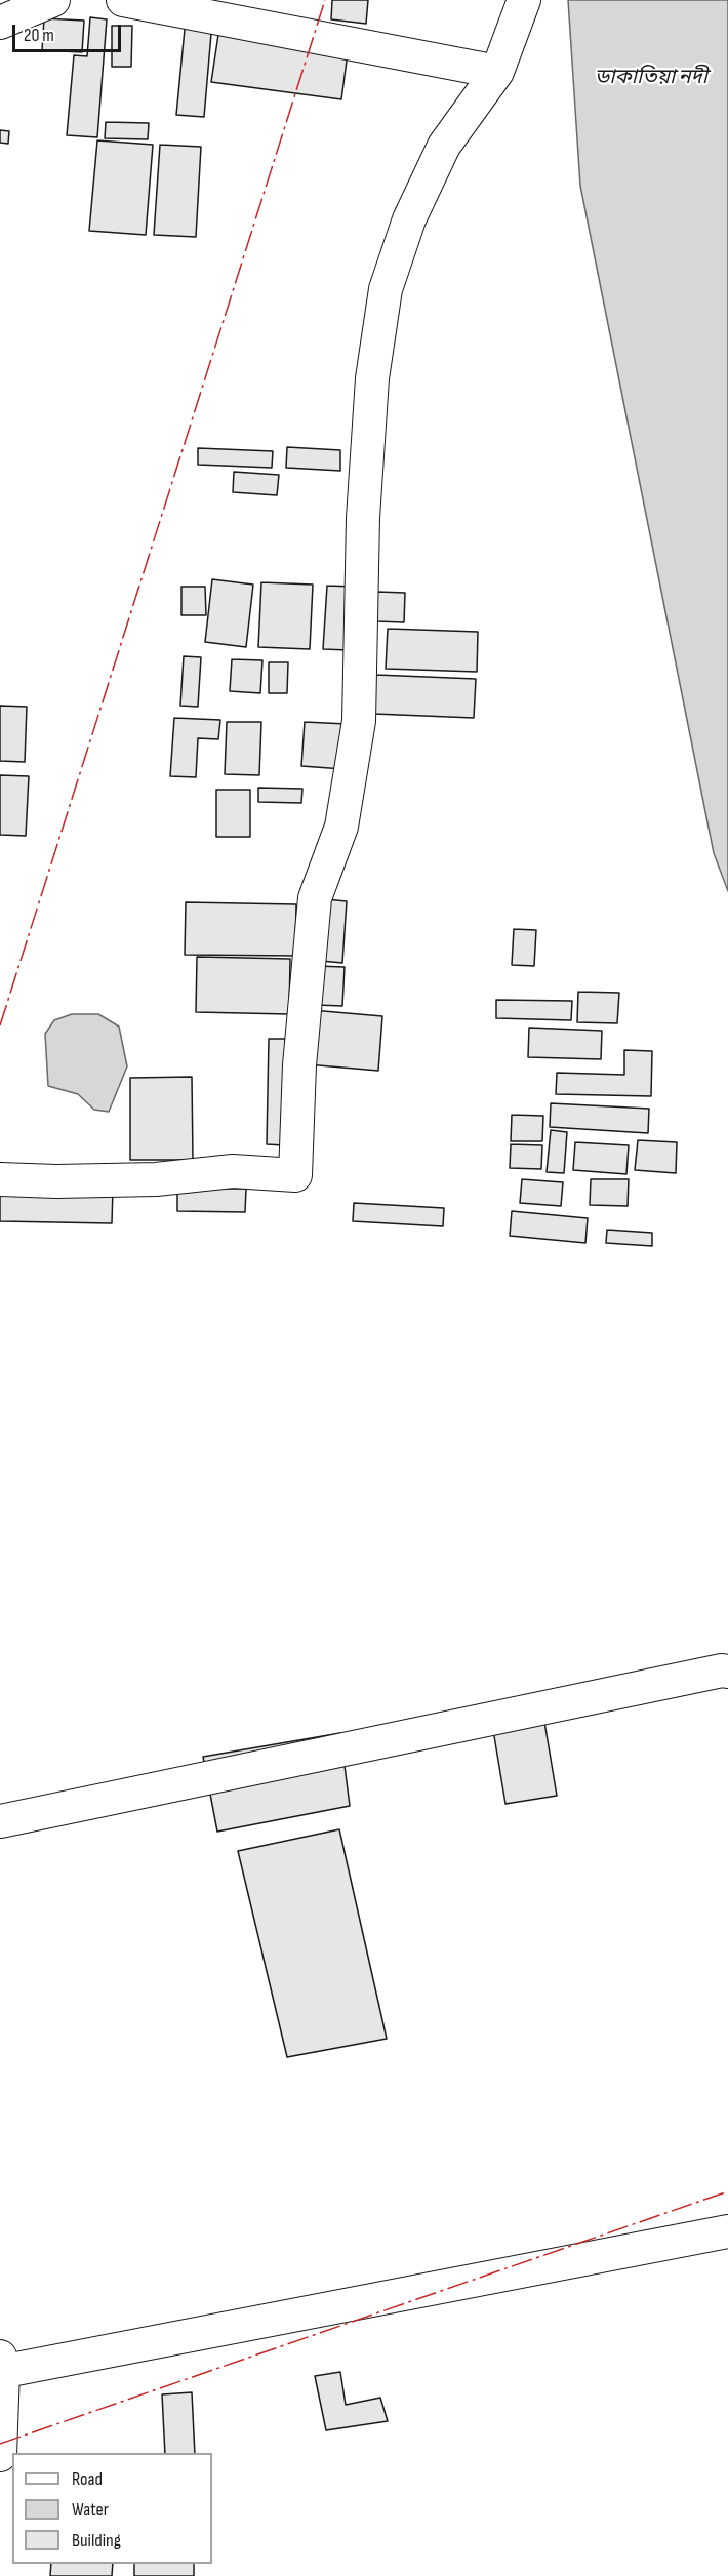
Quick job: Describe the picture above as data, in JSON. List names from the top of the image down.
{
  "water": ["ডাকাতিয়া নদী"],
  "legend": ["Road", "Water", "Building"],
  "scale_bar": "20 m"
}
